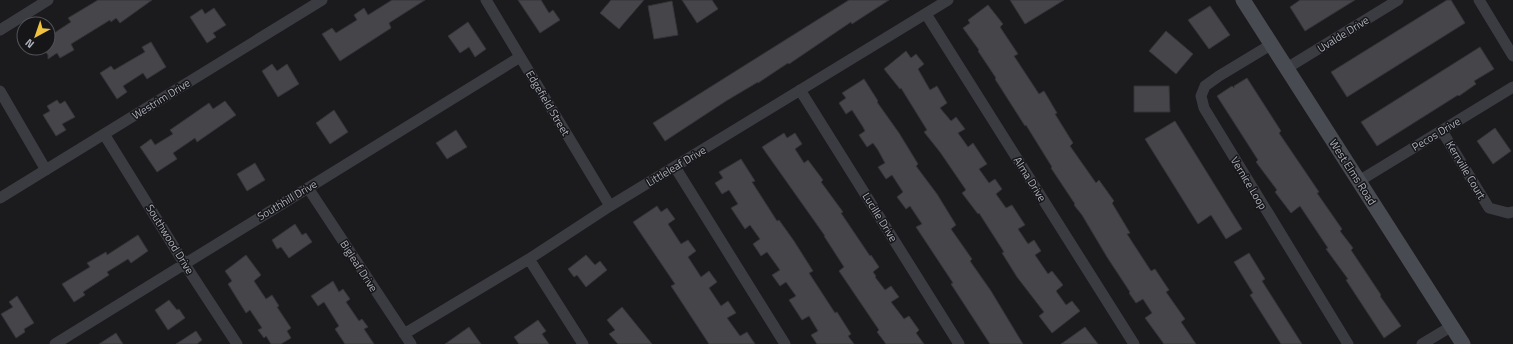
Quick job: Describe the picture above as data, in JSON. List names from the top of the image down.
{
  "streets": {
    "main road": ["West Elms Road"],
    "street": [
      "Uvalde Drive",
      "Westrim Drive",
      "Edgefield Street",
      "Pecos Drive",
      "Littleleaf Drive",
      "Kerrville Court",
      "Alma Drive",
      "Vernice Loop",
      "Southhill Drive",
      "Lucille Drive",
      "Southwood Drive",
      "Bigleaf Drive"
    ]
  },
  "crossings": [
    ["Uvalde Drive", "West Elms Road"],
    ["Westrim Drive", "Southwood Drive"],
    ["Edgefield Street", "Littleleaf Drive"],
    ["Edgefield Street", "Southhill Drive"],
    ["Pecos Drive", "Kerrville Court"],
    ["Pecos Drive", "West Elms Road"],
    ["Littleleaf Drive", "Alma Drive"],
    ["Littleleaf Drive", "Lucille Drive"],
    ["Littleleaf Drive", "Bigleaf Drive"],
    ["West Elms Road", "Vernice Loop"],
    ["Southhill Drive", "Southwood Drive"],
    ["Southhill Drive", "Bigleaf Drive"]
  ],
  "north": "bottom left"
}
